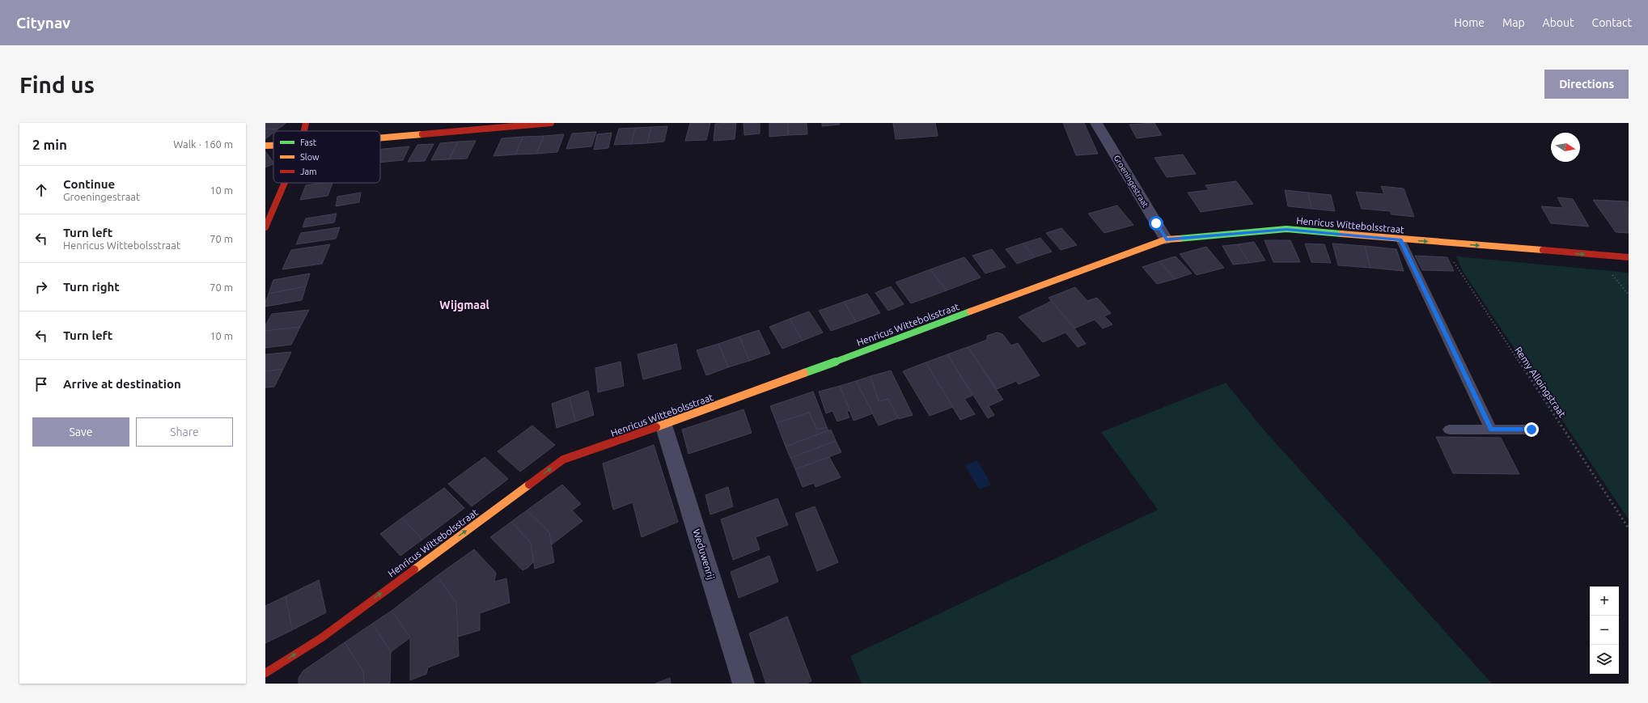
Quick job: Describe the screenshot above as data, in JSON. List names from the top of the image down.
{
  "streets": {
    "street": ["Groeningestraat", "Henricus Wittebolsstraat", "Weduwenrij"],
    "path": ["Remy Alloingstraat"]
  },
  "crossings": [
    ["Groeningestraat", "Henricus Wittebolsstraat"],
    ["Henricus Wittebolsstraat", "Remy Alloingstraat"],
    ["Henricus Wittebolsstraat", "Weduwenrij"]
  ],
  "one_way": ["Henricus Wittebolsstraat"],
  "districts": ["Wijgmaal"],
  "legend": ["Fast", "Slow", "Jam"],
  "north": "right",
  "page": {
    "header": "Citynav",
    "nav": [
      "Home",
      "Map",
      "About",
      "Contact"
    ],
    "buttons": [
      "Directions",
      ["Save", "Share"]
    ],
    "title": "Find us",
    "heading": ["2 min", "Walk · 160 m"],
    "list": [
      ["Continue", "Groeningestraat", "10 m"],
      ["Turn left", "Henricus Wittebolsstraat", "70 m"],
      ["Turn right", "70 m"],
      ["Turn left", "10 m"],
      "Arrive at destination"
    ],
    "map_buttons": ["+", "−"]
  }
}
